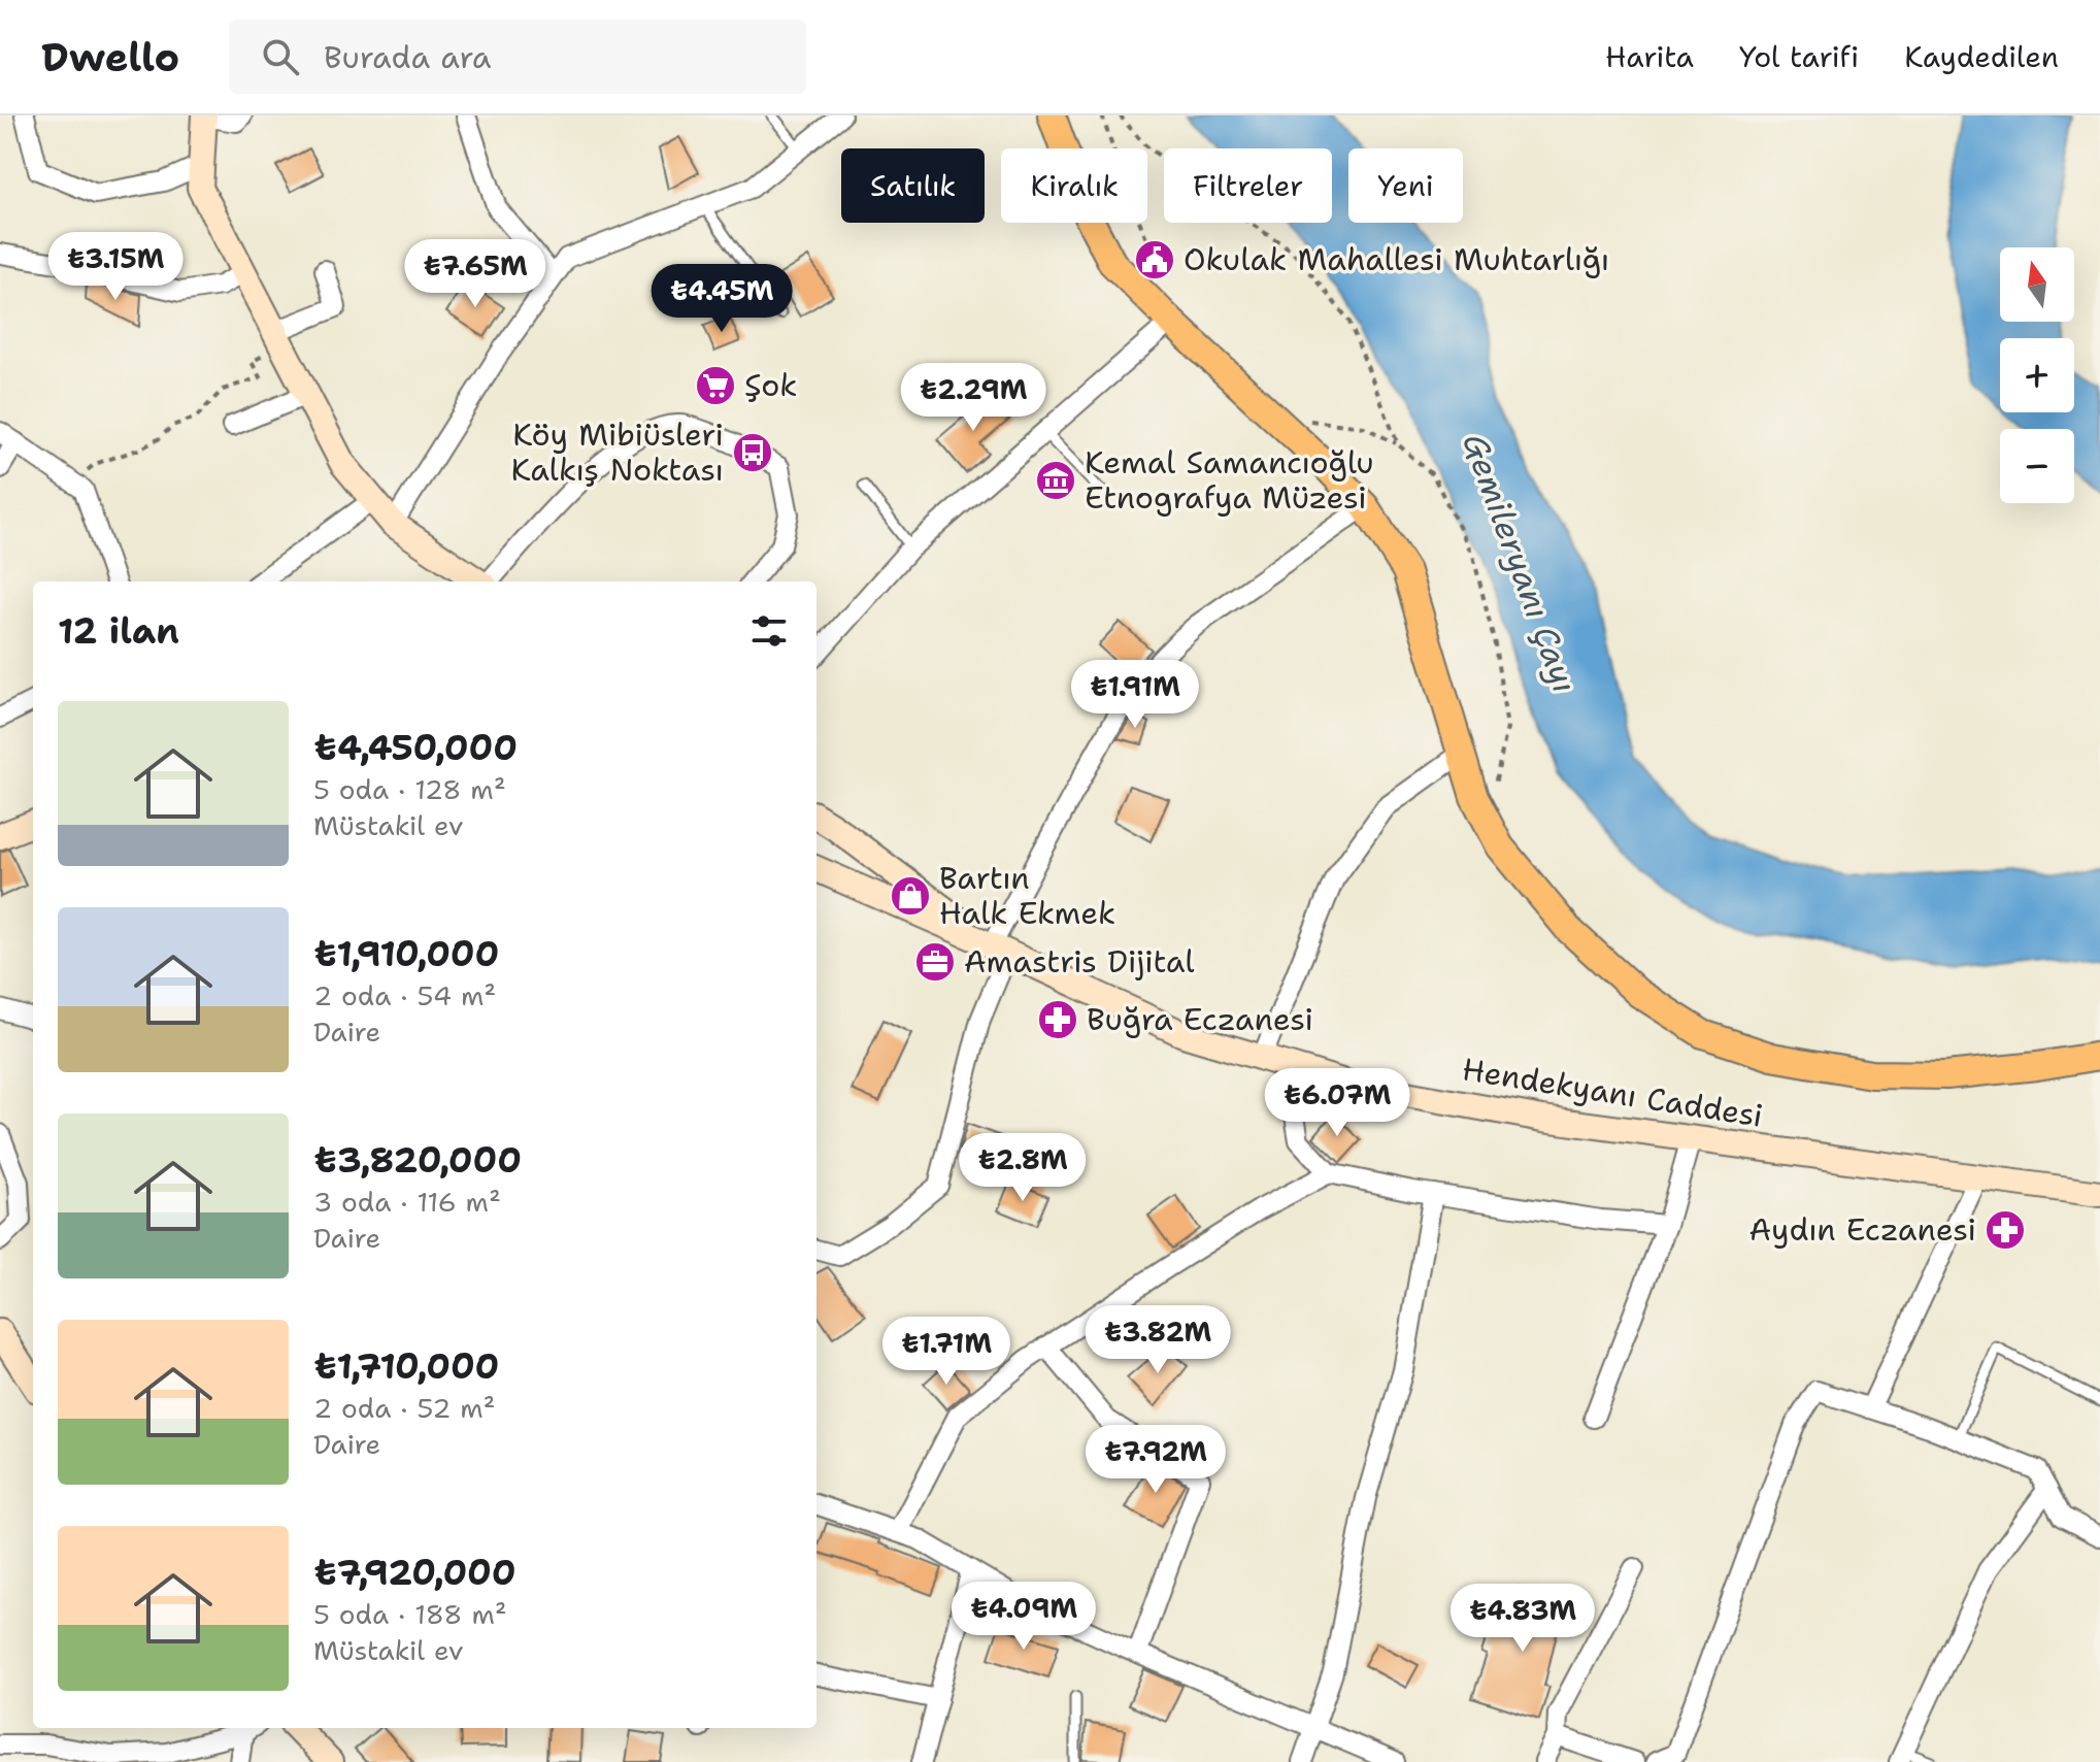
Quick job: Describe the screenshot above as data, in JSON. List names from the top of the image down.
{
  "streets": {
    "main road": ["Hendekyanı Caddesi"]
  },
  "water": ["Gemileryanı Çayı"],
  "places": {
    "public building": ["Okulak Mahallesi Muhtarlığı"],
    "supermarket": ["Şok"],
    "bus stop": ["Köy Mibiüsleri Kalkış Noktası"],
    "museum": ["Kemal Samancıoğlu Etnografya Müzesi"],
    "shop": ["Bartın Halk Ekmek"],
    "office": ["Amastris Dijital"],
    "pharmacy": ["Buğra Eczanesi", "Aydın Eczanesi"]
  },
  "north": "top",
  "page": {
    "header": "Dwello",
    "search": "Burada ara",
    "nav": ["Harita", "Yol tarifi", "Kaydedilen"],
    "chip": [
      "Satılık",
      "Kiralık",
      "Filtreler",
      "Yeni"
    ],
    "price": [
      "₺3.15M",
      "₺7.65M",
      "₺4.45M",
      "₺2.29M",
      "₺1.91M",
      "₺6.07M",
      "₺2.8M",
      "₺3.82M",
      "₺1.71M",
      "₺7.92M",
      "₺4.09M",
      "₺4.83M"
    ],
    "map_buttons": ["+", "−"],
    "heading": "12 ilan",
    "list": [
      {
        "name": "₺4,450,000",
        "note": "5 oda · 128 m² · Müstakil ev"
      },
      {
        "name": "₺1,910,000",
        "note": "2 oda · 54 m² · Daire"
      },
      {
        "name": "₺3,820,000",
        "note": "3 oda · 116 m² · Daire"
      },
      {
        "name": "₺1,710,000",
        "note": "2 oda · 52 m² · Daire"
      },
      {
        "name": "₺7,920,000",
        "note": "5 oda · 188 m² · Müstakil ev"
      }
    ]
  }
}
